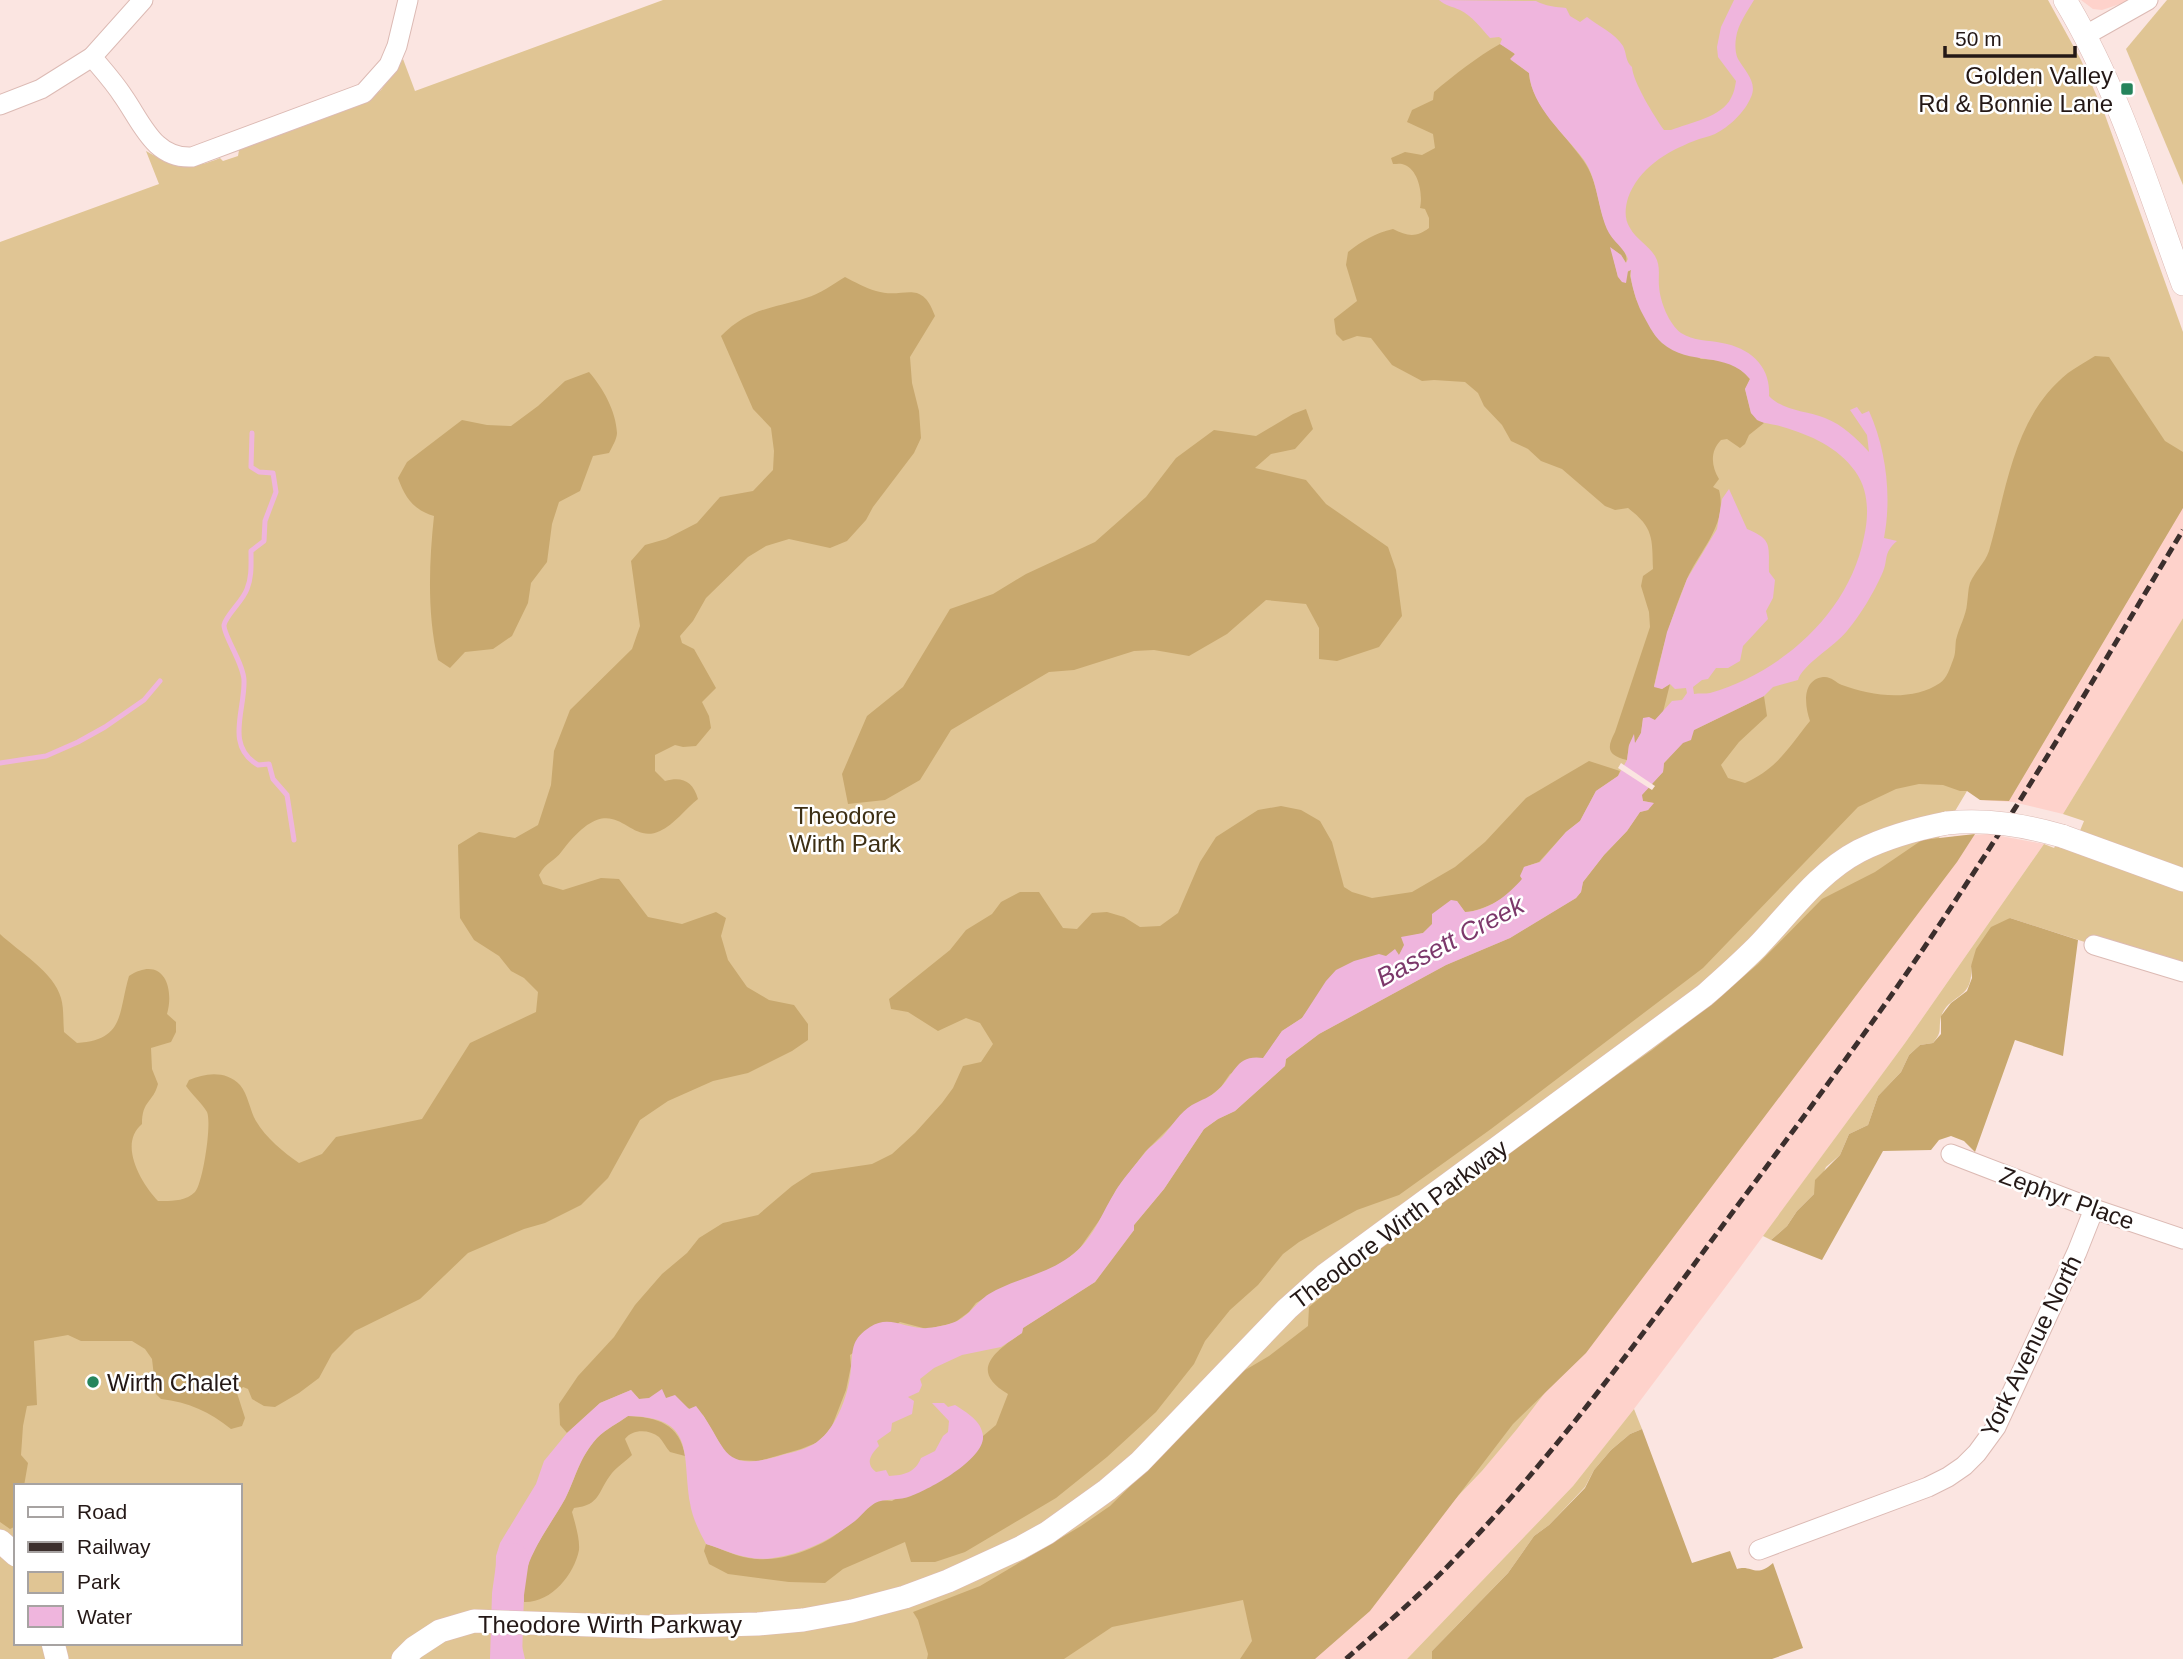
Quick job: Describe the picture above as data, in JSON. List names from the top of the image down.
{
  "streets": {
    "street": ["Zephyr Place", "Theodore Wirth Parkway", "York Avenue North"]
  },
  "crossings": [
    ["Zephyr Place", "York Avenue North"]
  ],
  "water": ["Bassett Creek"],
  "parks": ["Theodore Wirth Park"],
  "places": {
    "transit": ["Golden Valley Rd & Bonnie Lane"],
    "other": ["Wirth Chalet"]
  },
  "legend": [
    "Road",
    "Railway",
    "Park",
    "Water"
  ],
  "scale_bar": "50 m"
}
